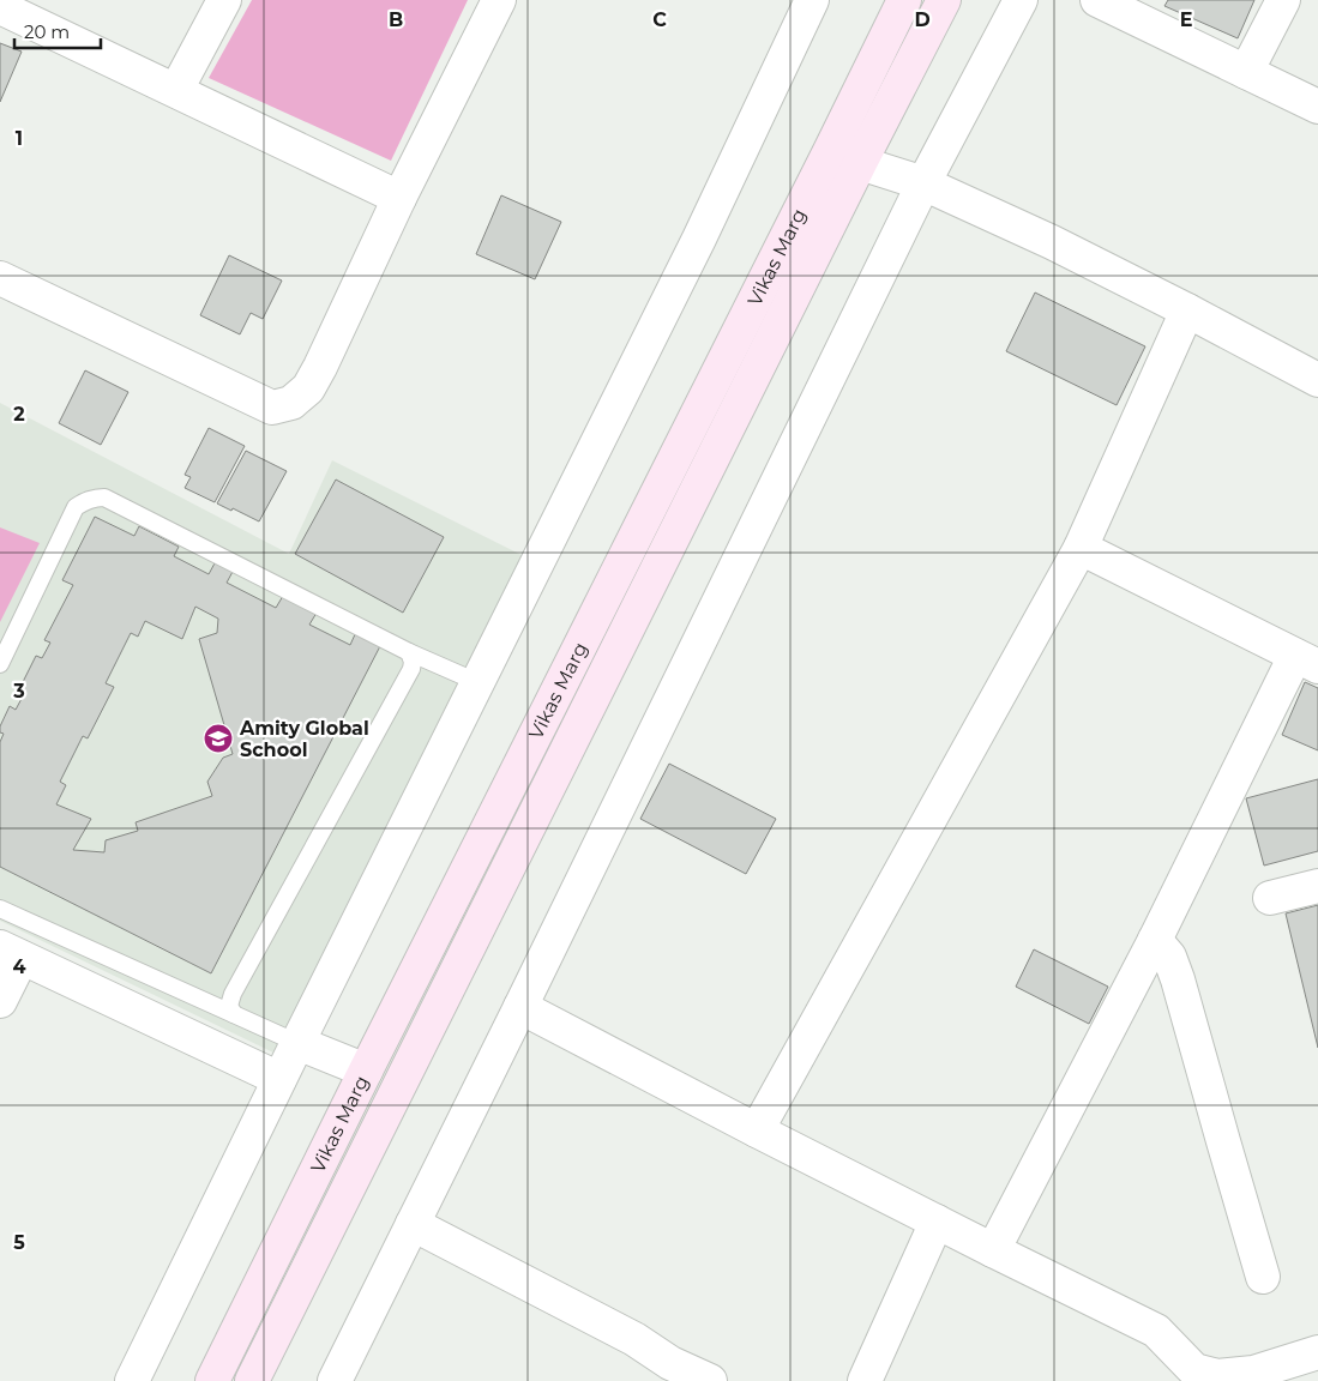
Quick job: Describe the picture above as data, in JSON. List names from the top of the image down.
{
  "streets": {
    "main road": ["Vikas Marg"]
  },
  "places": {
    "school or university": ["Amity Global School"]
  },
  "scale_bar": "20 m",
  "grid": {
    "columns": [
      "B",
      "C",
      "D",
      "E"
    ],
    "rows": [
      "1",
      "2",
      "3",
      "4",
      "5"
    ]
  }
}
